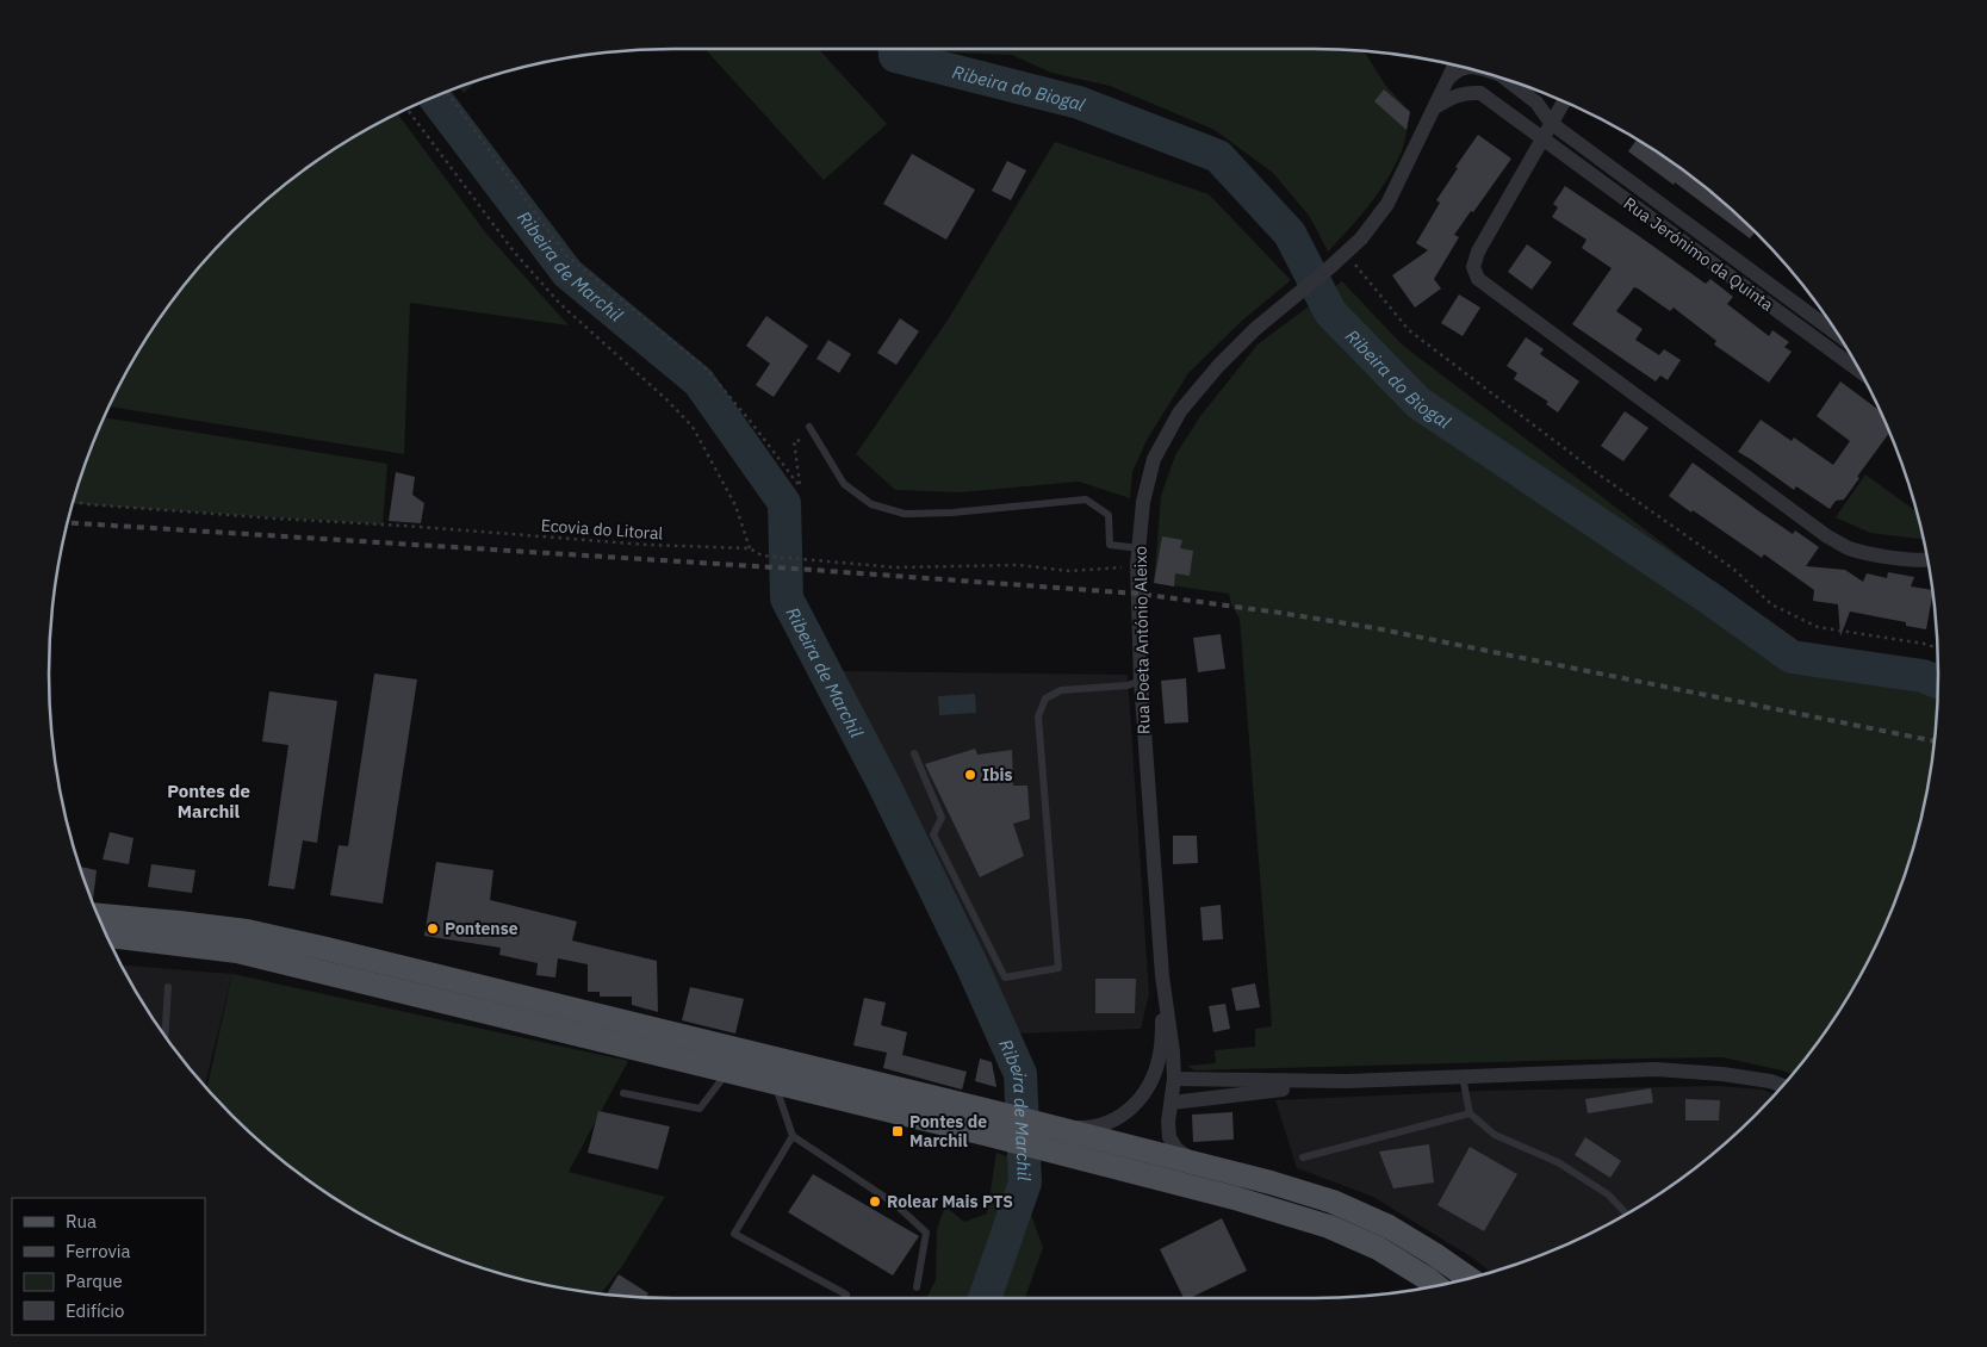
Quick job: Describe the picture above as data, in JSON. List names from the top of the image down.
{
  "streets": {
    "street": ["Rua Jerónimo da Quinta", "Rua Poeta António Aleixo"],
    "path": ["Ecovia do Litoral"]
  },
  "districts": ["Pontes de Marchil"],
  "water": ["Ribeira do Biogal", "Ribeira de Marchil"],
  "places": {
    "other": ["Ibis", "Pontense", "Rolear Mais PTS"],
    "transit": ["Pontes de Marchil"]
  },
  "legend": [
    "Rua",
    "Ferrovia",
    "Parque",
    "Edifício"
  ]
}
